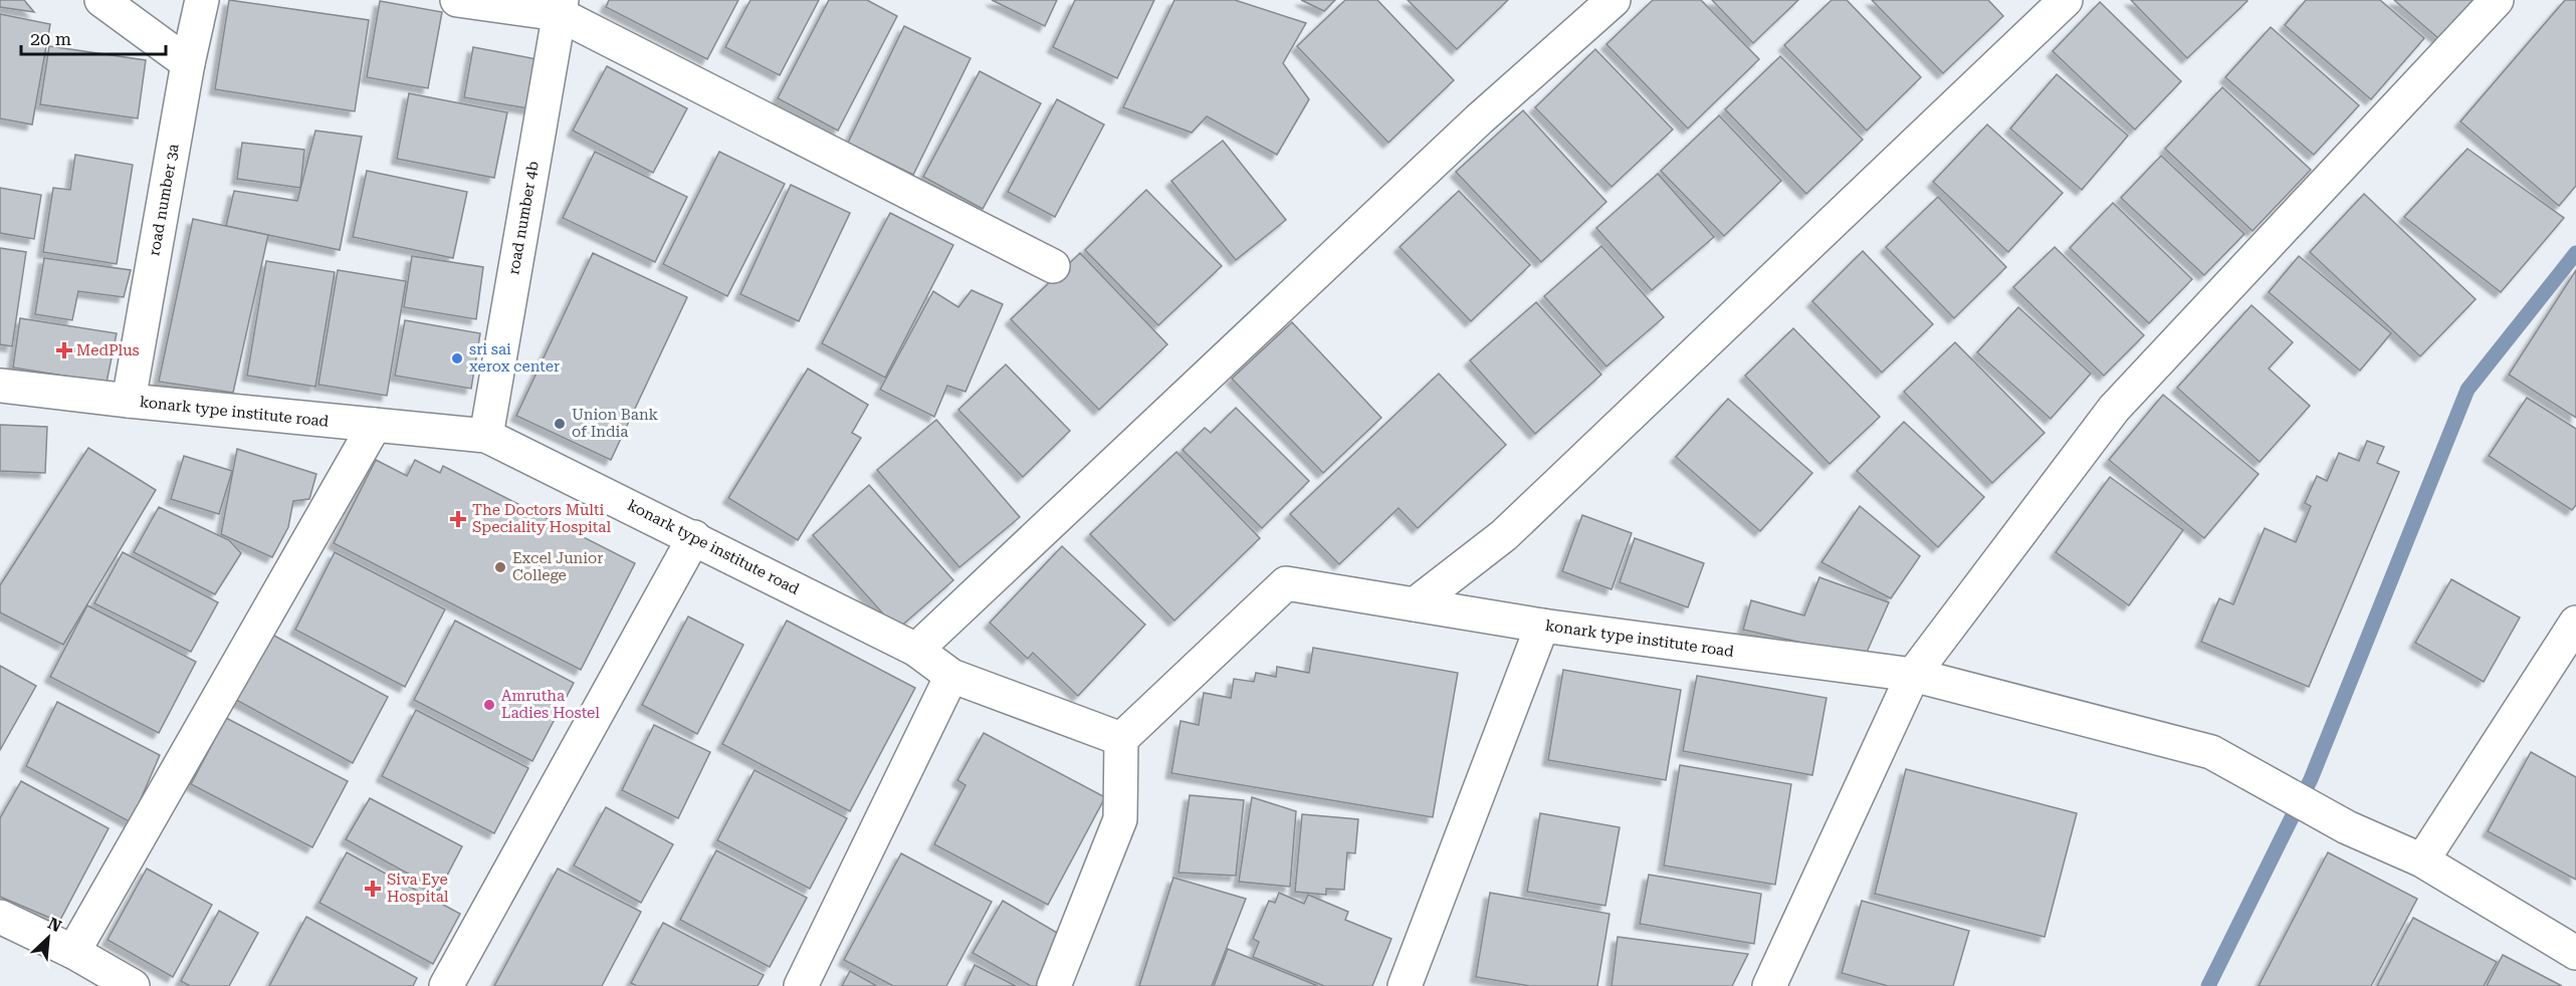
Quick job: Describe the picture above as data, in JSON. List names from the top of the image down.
{
  "streets": {
    "street": ["road number 3a", "road number 4b", "konark type institute road"]
  },
  "crossings": [
    ["road number 3a", "konark type institute road"],
    ["road number 4b", "konark type institute road"]
  ],
  "places": {
    "health": ["MedPlus", "The Doctors Multi Speciality Hospital", "Siva Eye Hospital"],
    "other": [
      "sri sai xerox center",
      "Union Bank of India",
      "Excel Junior College",
      "Amrutha Ladies Hostel"
    ]
  },
  "scale_bar": "20 m",
  "north": "top right"
}
